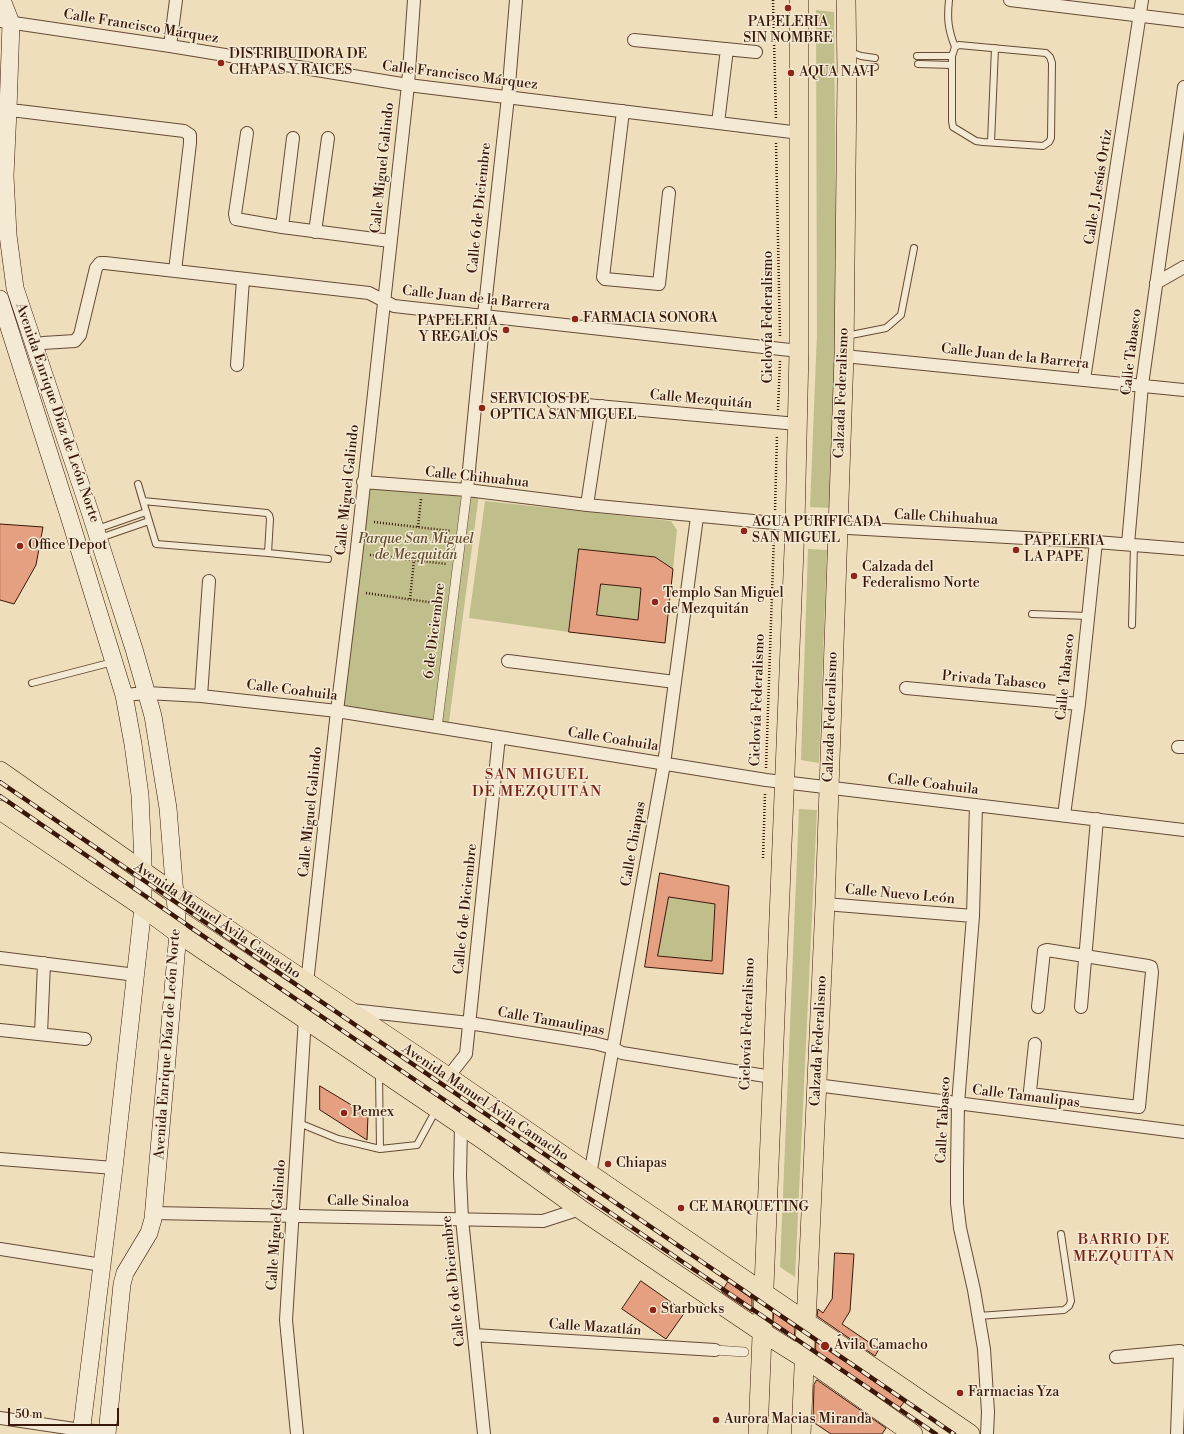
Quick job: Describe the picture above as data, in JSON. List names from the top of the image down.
{
  "streets": {
    "main road": ["Calzada Federalismo", "Avenida Enrique Díaz de León Norte", "Avenida Manuel Ávila Camacho"],
    "street": [
      "Calle Francisco Márquez",
      "Calle Miguel Galindo",
      "Calle J. Jesús Ortiz",
      "Calle 6 de Diciembre",
      "Calle Juan de la Barrera",
      "Calle Tabasco",
      "Calle Mezquitán",
      "Calle Chihuahua",
      "6 de Diciembre",
      "Privada Tabasco",
      "Calle Coahuila",
      "Calle Chiapas",
      "Calle Nuevo León",
      "Calle Tamaulipas",
      "Calle Sinaloa",
      "Calle Mazatlán"
    ],
    "path": ["Ciclovía Federalismo"]
  },
  "crossings": [
    ["Calle Francisco Márquez", "Calle Miguel Galindo"],
    ["Calle Francisco Márquez", "Calle 6 de Diciembre"],
    ["Calle Francisco Márquez", "Ciclovía Federalismo"],
    ["Calle Francisco Márquez", "Avenida Enrique Díaz de León Norte"],
    ["Calle Miguel Galindo", "Calle Juan de la Barrera"],
    ["Calle Miguel Galindo", "Calle Chihuahua"],
    ["Calle Miguel Galindo", "Calle Coahuila"],
    ["Calle Miguel Galindo", "Avenida Manuel Ávila Camacho"],
    ["Calle Miguel Galindo", "Calle Sinaloa"],
    ["Calle J. Jesús Ortiz", "Calle Juan de la Barrera"],
    ["Calle 6 de Diciembre", "Calle Juan de la Barrera"],
    ["Calle 6 de Diciembre", "Calle Chihuahua"],
    ["Calle 6 de Diciembre", "6 de Diciembre"],
    ["Calle 6 de Diciembre", "Calle Coahuila"],
    ["Calle 6 de Diciembre", "Avenida Manuel Ávila Camacho"],
    ["Calle 6 de Diciembre", "Calle Tamaulipas"],
    ["Calle 6 de Diciembre", "Calle Sinaloa"],
    ["Calle 6 de Diciembre", "Calle Mazatlán"],
    ["Calle Juan de la Barrera", "Ciclovía Federalismo"],
    ["Calle Juan de la Barrera", "Calle Tabasco"],
    ["Calle Juan de la Barrera", "Calzada Federalismo"],
    ["Ciclovía Federalismo", "Calle Mezquitán"],
    ["Ciclovía Federalismo", "Calle Chihuahua"],
    ["Ciclovía Federalismo", "Calle Coahuila"],
    ["Calle Tabasco", "Calle Chihuahua"],
    ["Calle Tabasco", "Privada Tabasco"],
    ["Calle Tabasco", "Calle Coahuila"],
    ["Calle Tabasco", "Calle Nuevo León"],
    ["Calle Tabasco", "Calle Tamaulipas"],
    ["Calzada Federalismo", "Calle Chihuahua"],
    ["Calzada Federalismo", "Calle Coahuila"],
    ["Calzada Federalismo", "Calle Nuevo León"],
    ["Calzada Federalismo", "Avenida Manuel Ávila Camacho"],
    ["Calzada Federalismo", "Calle Tamaulipas"],
    ["Avenida Enrique Díaz de León Norte", "Calle Coahuila"],
    ["Avenida Enrique Díaz de León Norte", "Avenida Manuel Ávila Camacho"],
    ["Avenida Enrique Díaz de León Norte", "Calle Sinaloa"],
    ["Calle Chihuahua", "6 de Diciembre"],
    ["Calle Chihuahua", "Calle Chiapas"],
    ["6 de Diciembre", "Calle Coahuila"],
    ["Calle Coahuila", "Calle Chiapas"],
    ["Calle Chiapas", "Avenida Manuel Ávila Camacho"],
    ["Calle Chiapas", "Calle Tamaulipas"],
    ["Avenida Manuel Ávila Camacho", "Calle Tamaulipas"]
  ],
  "districts": ["SAN MIGUEL DE MEZQUITÁN", "BARRIO DE MEZQUITÁN"],
  "parks": ["Parque San Miguel de Mezquitán"],
  "places": [
    "PAPELERIA SIN NOMBRE",
    "DISTRIBUIDORA DE CHAPAS Y RAICES",
    "AQUA NAVI",
    "FARMACIA SONORA",
    "PAPELERIA Y REGALOS",
    "SERVICIOS DE OPTICA SAN MIGUEL",
    "AGUA PURIFICADA SAN MIGUEL",
    "Office Depot",
    "PAPELERIA LA PAPE",
    "Calzada del Federalismo Norte",
    "Templo San Miguel de Mezquitán",
    "Pemex",
    "Chiapas",
    "CE MARQUETING",
    "Starbucks",
    "Ávila Camacho",
    "Farmacias Yza",
    "Aurora Macias Miranda"
  ],
  "scale_bar": "50 m"
}
